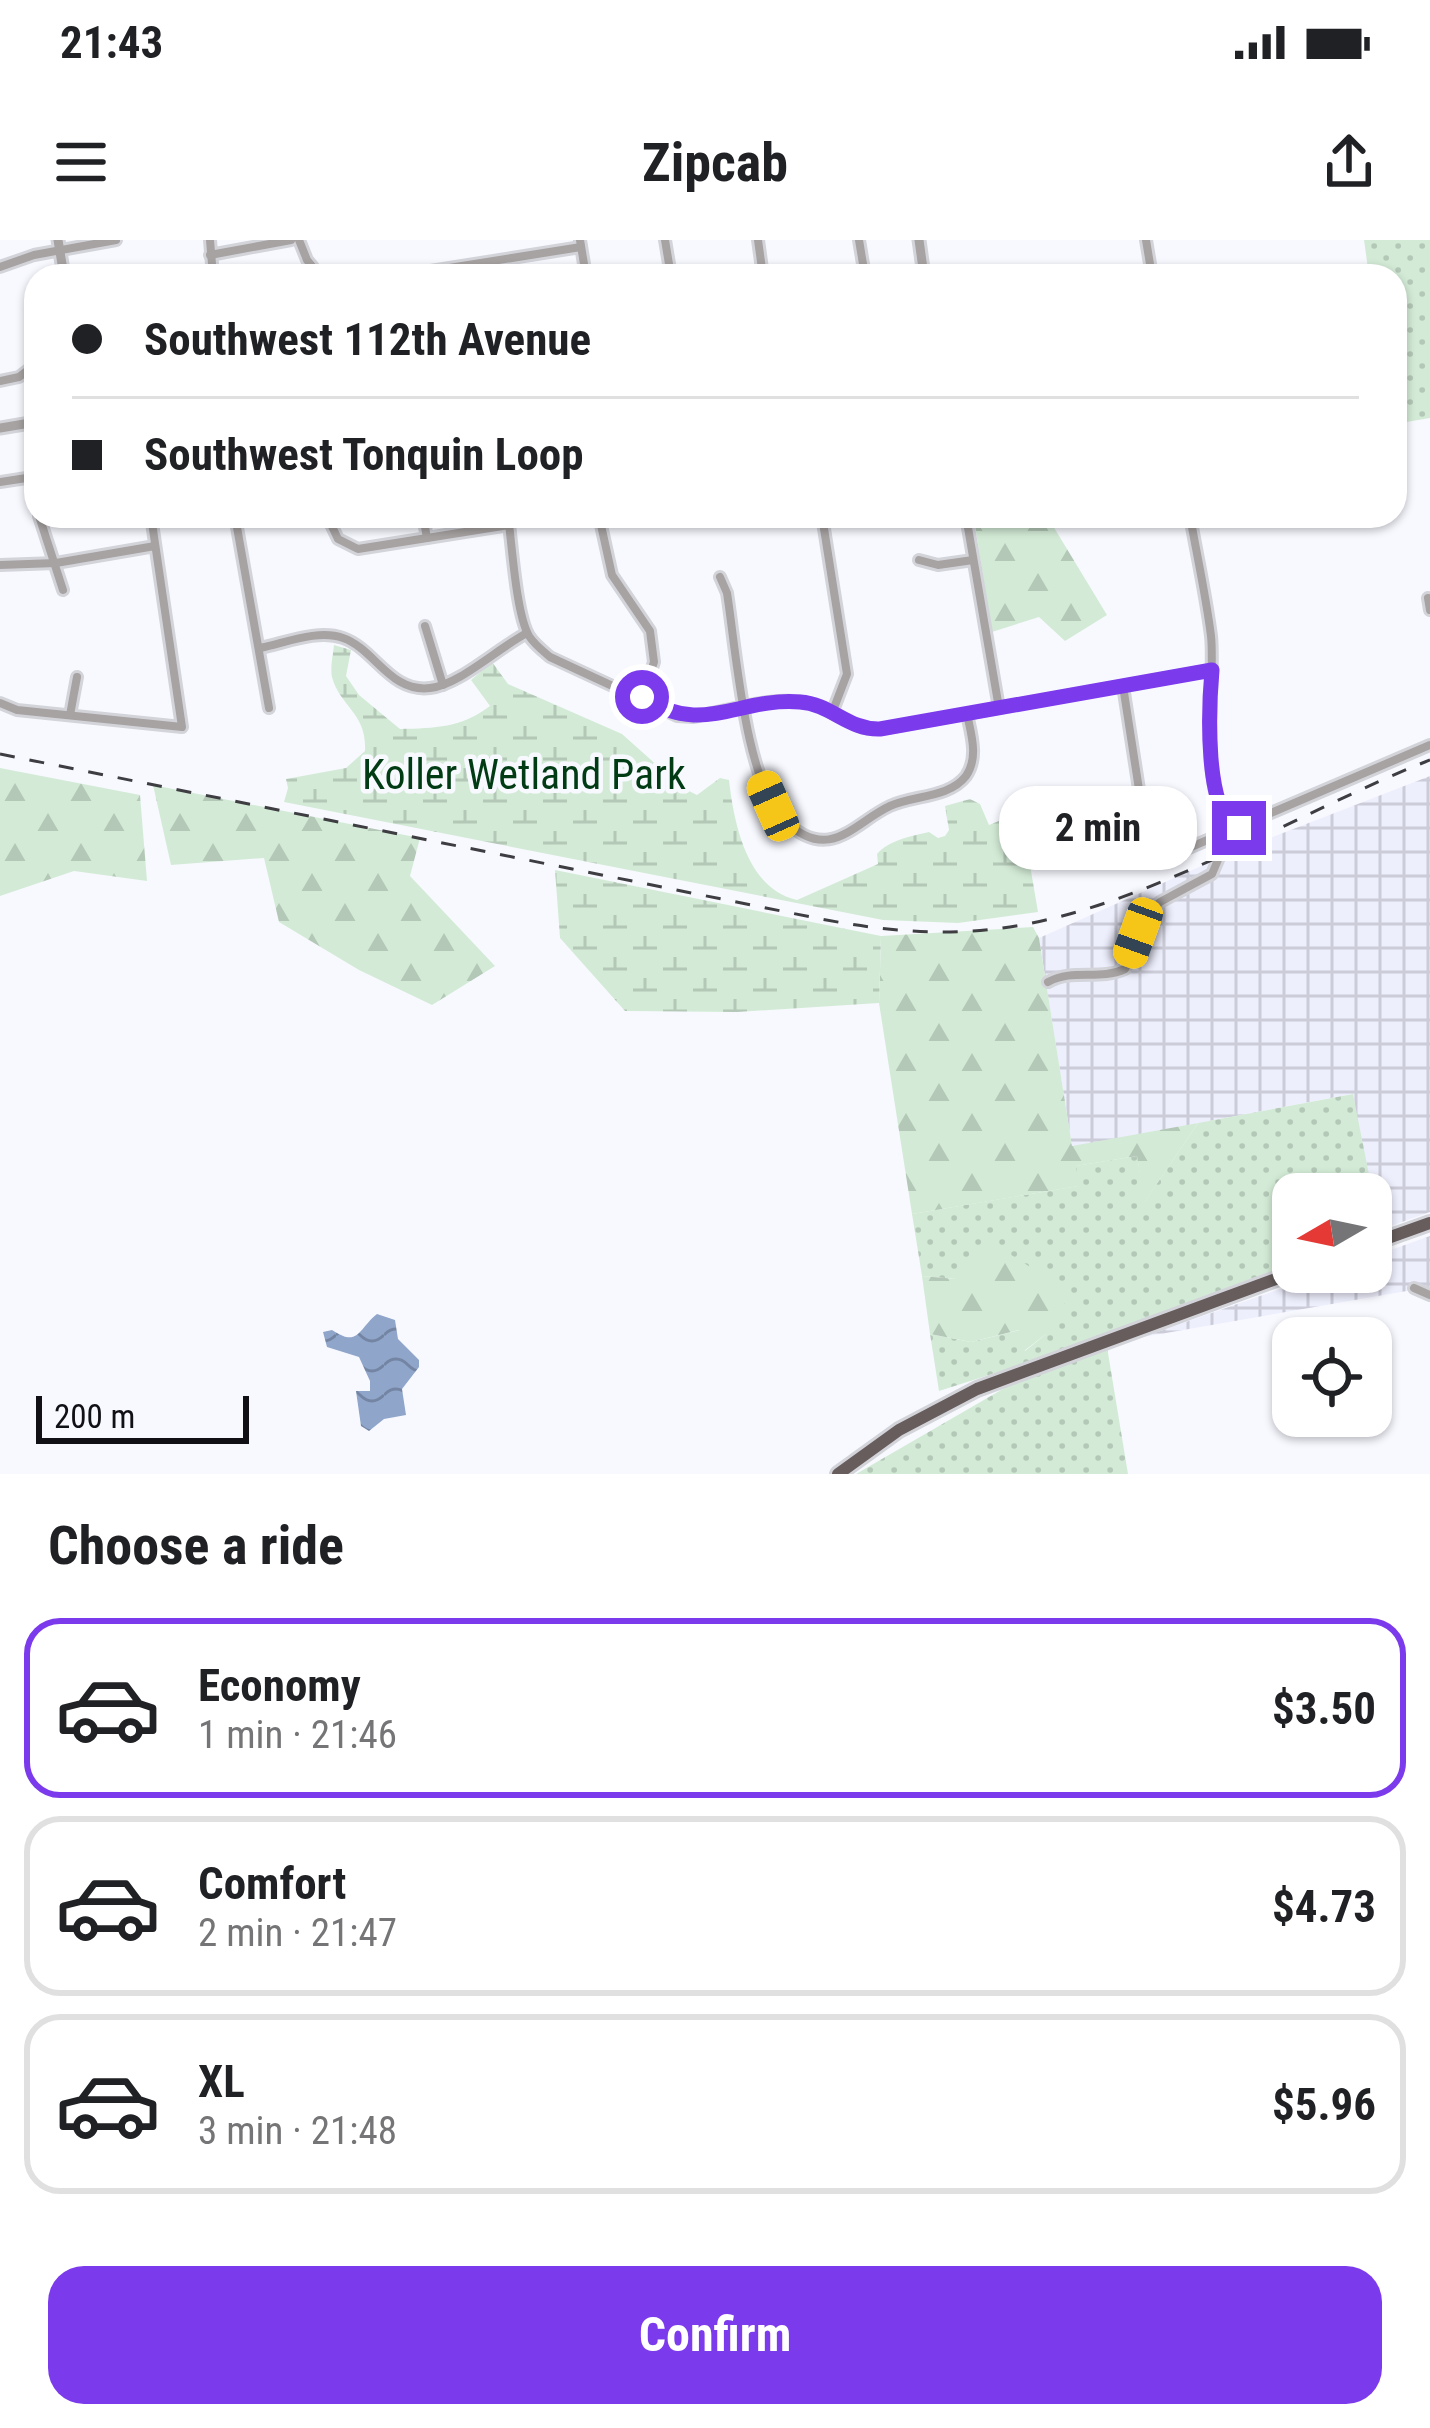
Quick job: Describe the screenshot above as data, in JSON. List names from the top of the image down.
{
  "parks": ["Koller Wetland Park"],
  "scale_bar": "200 m",
  "north": "left",
  "page": {
    "status": "21:43",
    "header": "Zipcab",
    "banner": ["Southwest 112th Avenue", "Southwest Tonquin Loop"],
    "bubble": "2 min",
    "scale": "200 m",
    "heading": "Choose a ride",
    "list": [
      {
        "name": "Economy",
        "note": "1 min · 21:46",
        "value": "$3.50"
      },
      {
        "name": "Comfort",
        "note": "2 min · 21:47",
        "value": "$4.73"
      },
      {
        "name": "XL",
        "note": "3 min · 21:48",
        "value": "$5.96"
      }
    ],
    "buttons": "Confirm"
  }
}
